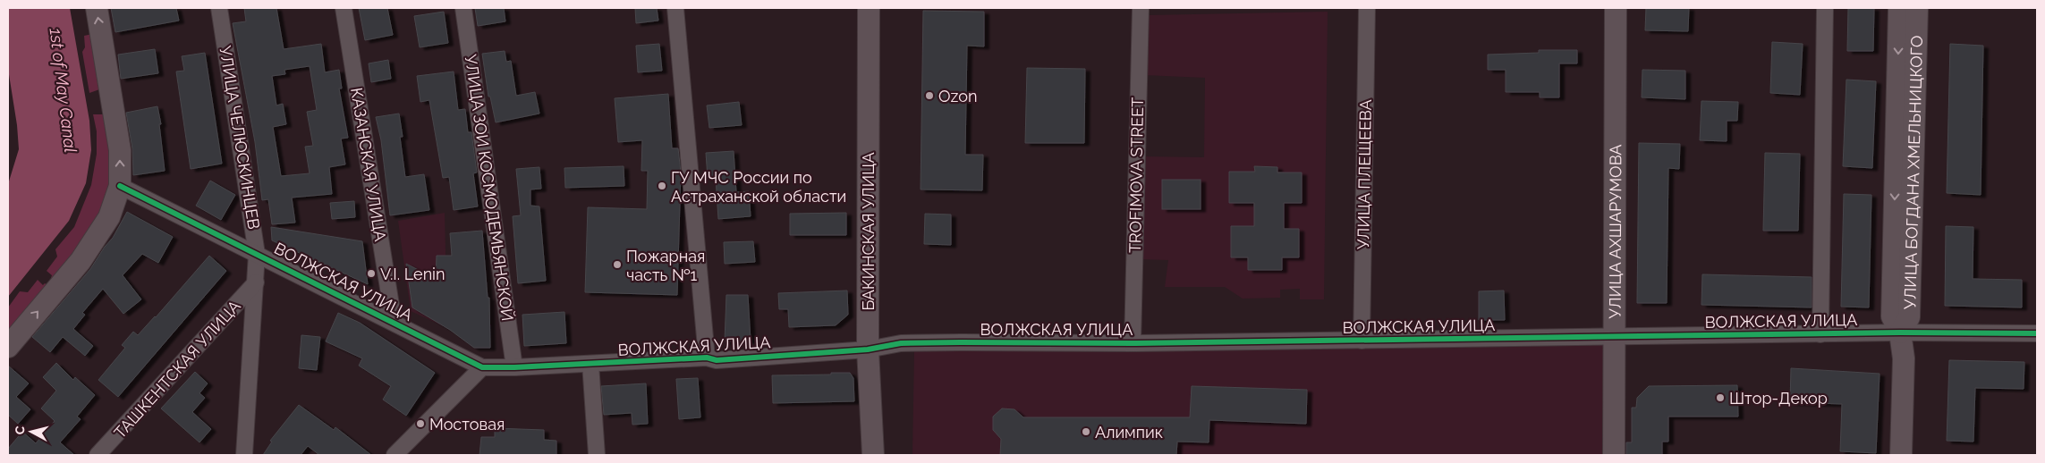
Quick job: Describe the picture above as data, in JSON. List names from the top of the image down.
{
  "streets": {
    "main road": ["УЛИЦА БОГДАНА ХМЕЛЬНИЦКОГО", "БАКИНСКАЯ УЛИЦА", "УЛИЦА АХШАРУМОВА"],
    "street": [
      "УЛИЦА ЧЕЛЮСКИНЦЕВ",
      "КАЗАНСКАЯ УЛИЦА",
      "УЛИЦА ПЛЕЩЕЕВА",
      "TROFIMOVA STREET",
      "УЛИЦА ЗОИ КОСМОДЕМЬЯНСКОЙ",
      "ВОЛЖСКАЯ УЛИЦА",
      "ТАШКЕНТСКАЯ УЛИЦА"
    ]
  },
  "crossings": [
    ["УЛИЦА ЧЕЛЮСКИНЦЕВ", "ВОЛЖСКАЯ УЛИЦА"],
    ["УЛИЦА ЧЕЛЮСКИНЦЕВ", "ТАШКЕНТСКАЯ УЛИЦА"],
    ["КАЗАНСКАЯ УЛИЦА", "ВОЛЖСКАЯ УЛИЦА"],
    ["УЛИЦА БОГДАНА ХМЕЛЬНИЦКОГО", "ВОЛЖСКАЯ УЛИЦА"],
    ["УЛИЦА ПЛЕЩЕЕВА", "ВОЛЖСКАЯ УЛИЦА"],
    ["TROFIMOVA STREET", "ВОЛЖСКАЯ УЛИЦА"],
    ["УЛИЦА ЗОИ КОСМОДЕМЬЯНСКОЙ", "ВОЛЖСКАЯ УЛИЦА"],
    ["БАКИНСКАЯ УЛИЦА", "ВОЛЖСКАЯ УЛИЦА"],
    ["УЛИЦА АХШАРУМОВА", "ВОЛЖСКАЯ УЛИЦА"]
  ],
  "water": ["1st of May Canal"],
  "places": [
    "Ozon",
    "ГУ МЧС России по Астраханской области",
    "Пожарная часть №1",
    "V.I. Lenin",
    "Штор-Декор",
    "Мостовая",
    "Алимпик"
  ],
  "north": "left"
}
